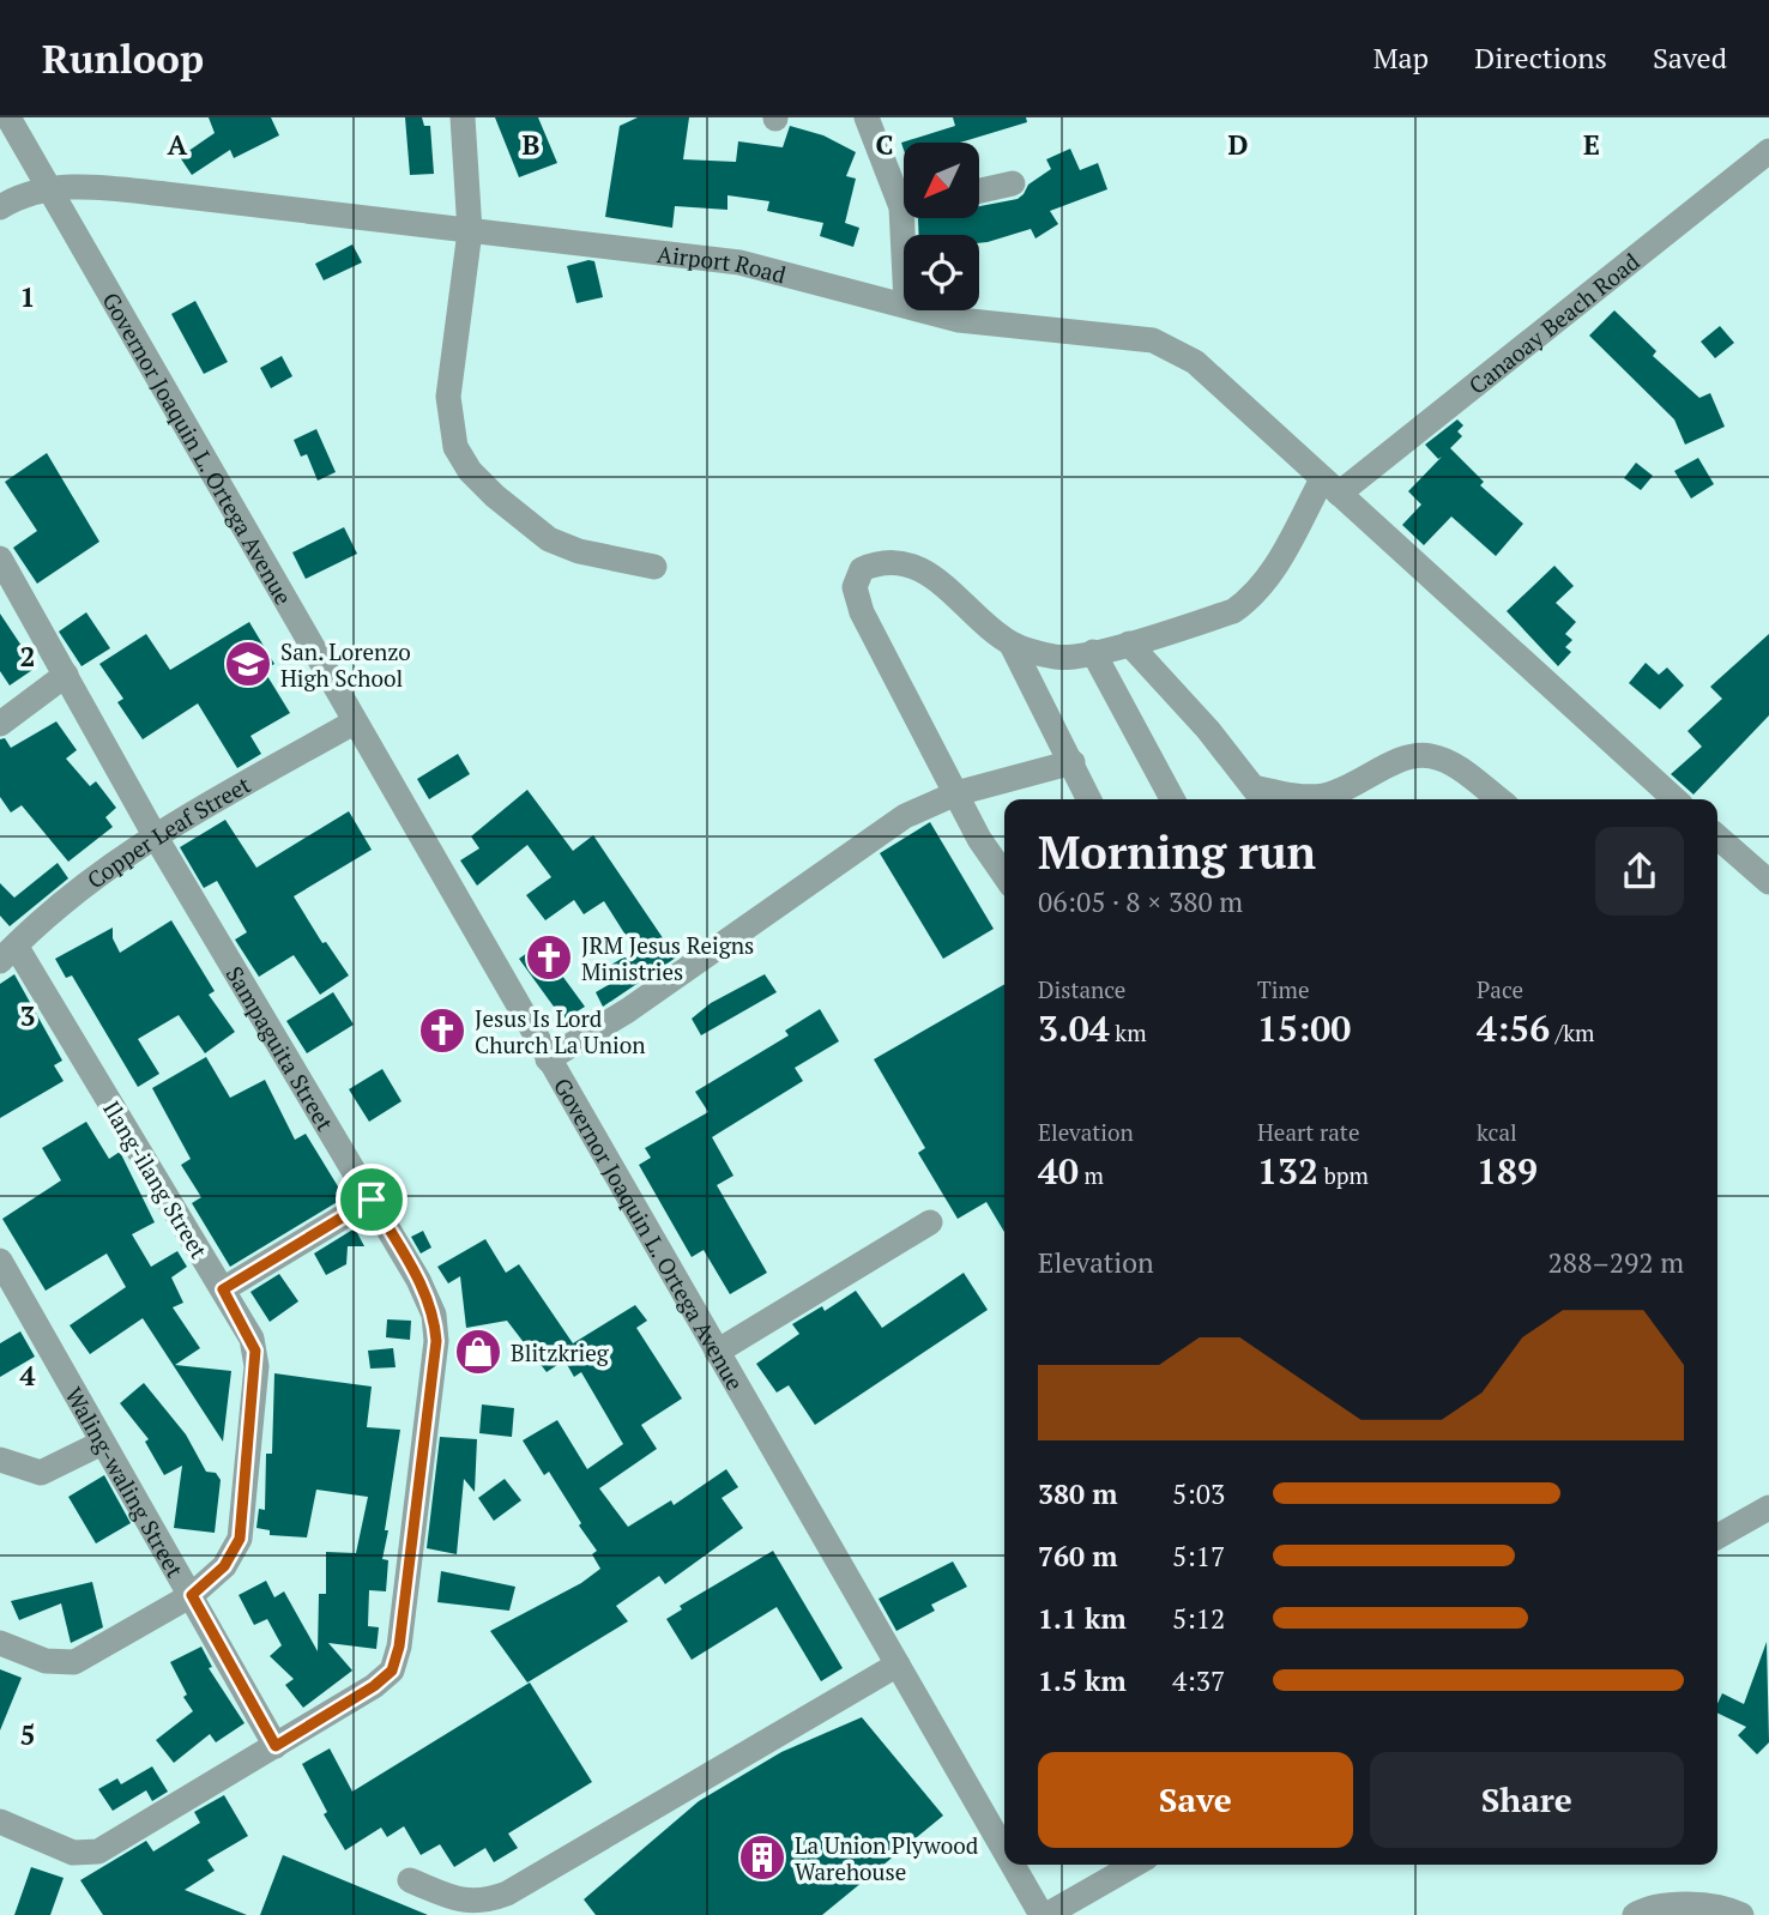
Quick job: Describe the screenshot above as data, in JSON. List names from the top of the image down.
{
  "streets": {
    "street": [
      "Airport Road",
      "Canaoay Beach Road",
      "Governor Joaquin L. Ortega Avenue",
      "Copper Leaf Street",
      "Sampaguita Street",
      "Ilang-ilang Street",
      "Waling-waling Street"
    ]
  },
  "crossings": [
    ["Airport Road", "Canaoay Beach Road"],
    ["Airport Road", "Governor Joaquin L. Ortega Avenue"],
    ["Governor Joaquin L. Ortega Avenue", "Copper Leaf Street"],
    ["Copper Leaf Street", "Sampaguita Street"],
    ["Copper Leaf Street", "Ilang-ilang Street"],
    ["Sampaguita Street", "Waling-waling Street"],
    ["Ilang-ilang Street", "Waling-waling Street"]
  ],
  "places": {
    "school or university": ["San. Lorenzo High School"],
    "church": ["JRM Jesus Reigns Ministries", "Jesus Is Lord Church La Union"],
    "shop": ["Blitzkrieg"],
    "building": ["La Union Plywood Warehouse"]
  },
  "north": "bottom left",
  "page": {
    "header": "Runloop",
    "nav": ["Map", "Directions", "Saved"],
    "heading": ["Morning run", "06:05 · 8 × 380 m"],
    "stats": [
      ["Distance", "3.04 km"],
      ["Time", "15:00"],
      ["Pace", "4:56 /km"],
      ["Elevation", "40 m"],
      ["Heart rate", "132 bpm"],
      ["kcal", "189"]
    ],
    "chart": ["Elevation", "288–292 m"],
    "list": [
      {
        "name": "380 m",
        "note": "5:03"
      },
      {
        "name": "760 m",
        "note": "5:17"
      },
      {
        "name": "1.1 km",
        "note": "5:12"
      },
      {
        "name": "1.5 km",
        "note": "4:37"
      }
    ],
    "buttons": ["Save", "Share"]
  },
  "grid": {
    "columns": [
      "A",
      "B",
      "C",
      "D",
      "E"
    ],
    "rows": [
      "1",
      "2",
      "3",
      "4",
      "5"
    ]
  }
}
